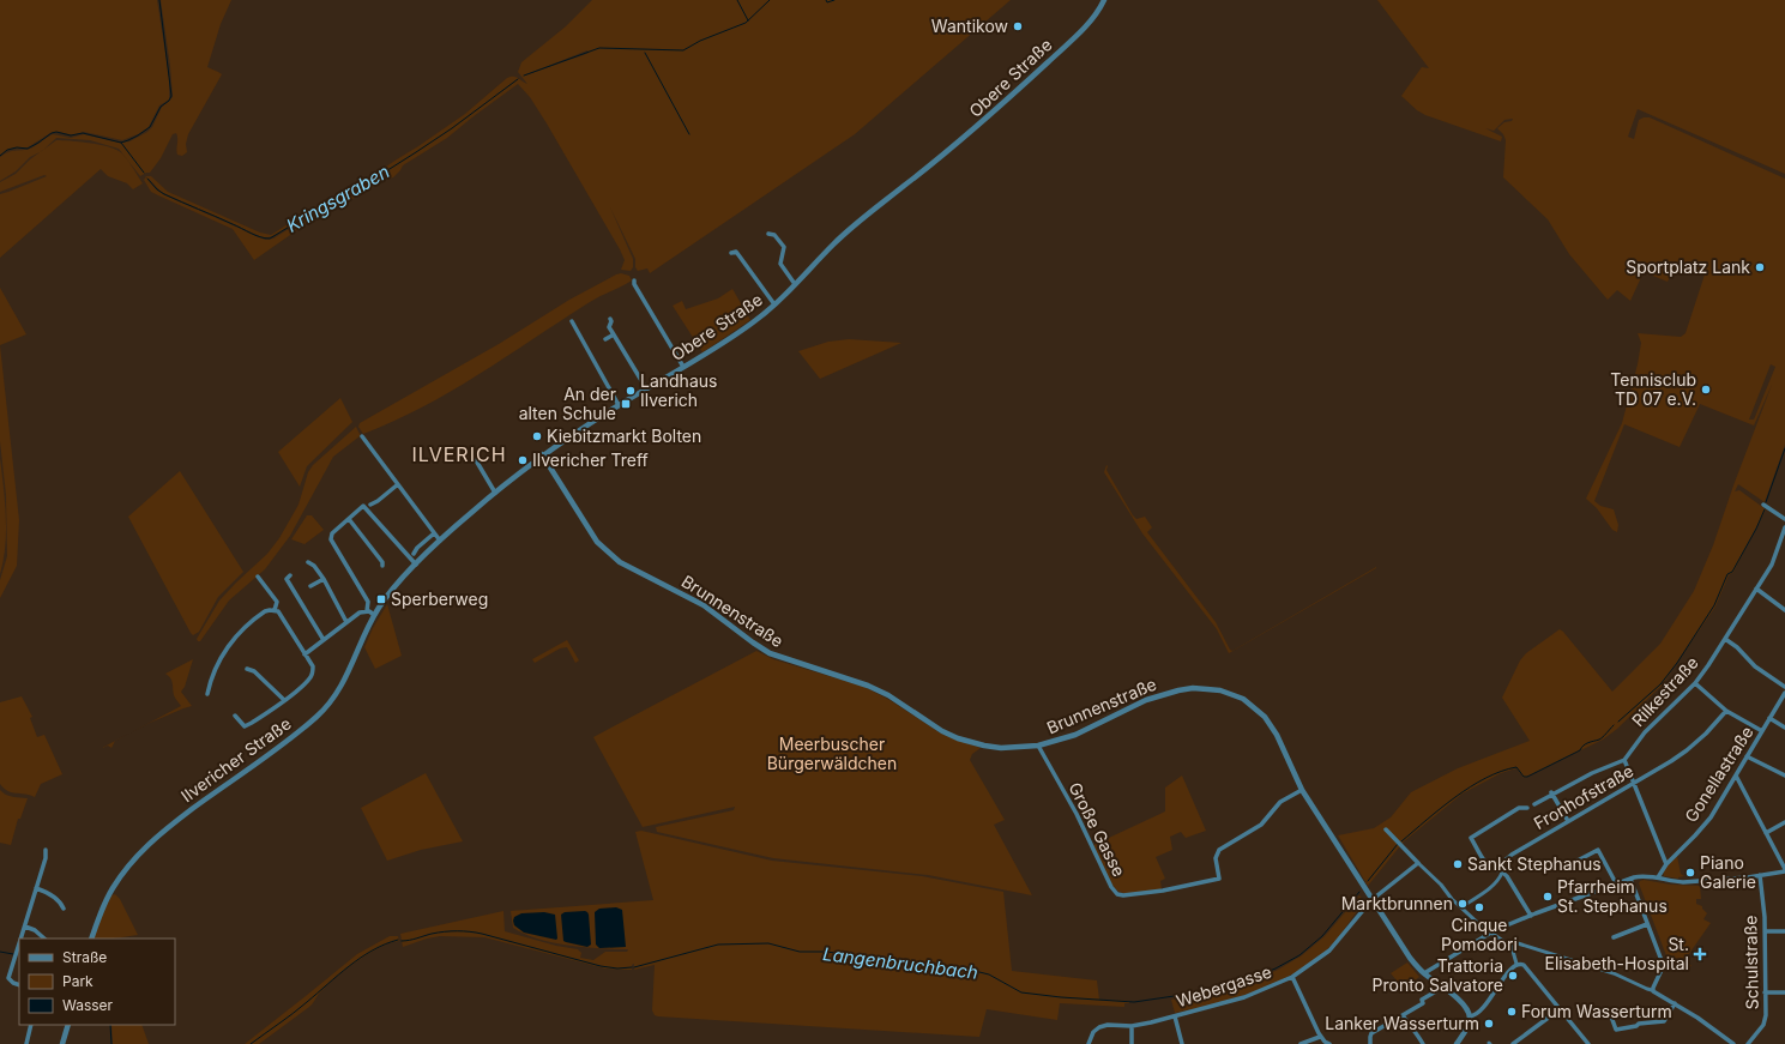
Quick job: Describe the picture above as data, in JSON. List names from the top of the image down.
{
  "streets": {
    "street": [
      "Obere Straße",
      "Brunnenstraße",
      "Rilkestraße",
      "Ilvericher Straße",
      "Gonellastraße",
      "Fronhofstraße",
      "Große Gasse",
      "Schulstraße",
      "Webergasse"
    ]
  },
  "crossings": [
    ["Obere Straße", "Brunnenstraße"],
    ["Obere Straße", "Ilvericher Straße"],
    ["Brunnenstraße", "Große Gasse"],
    ["Brunnenstraße", "Webergasse"]
  ],
  "districts": ["ILVERICH"],
  "water": ["Kringsgraben", "Langenbruchbach"],
  "parks": ["Meerbuscher Bürgerwäldchen"],
  "places": {
    "other": [
      "Wantikow",
      "Sportplatz Lank",
      "Tennisclub TD 07 e.V.",
      "Landhaus Ilverich",
      "Kiebitzmarkt Bolten",
      "Ilvericher Treff",
      "Sankt Stephanus",
      "Piano Galerie",
      "Pfarrheim St. Stephanus",
      "Marktbrunnen",
      "Cinque Pomodori",
      "Trattoria Pronto Salvatore",
      "Forum Wasserturm",
      "Lanker Wasserturm"
    ],
    "transit": ["An der alten Schule", "Sperberweg"],
    "health": ["St. Elisabeth-Hospital"]
  },
  "legend": ["Straße", "Park", "Wasser"]
}
